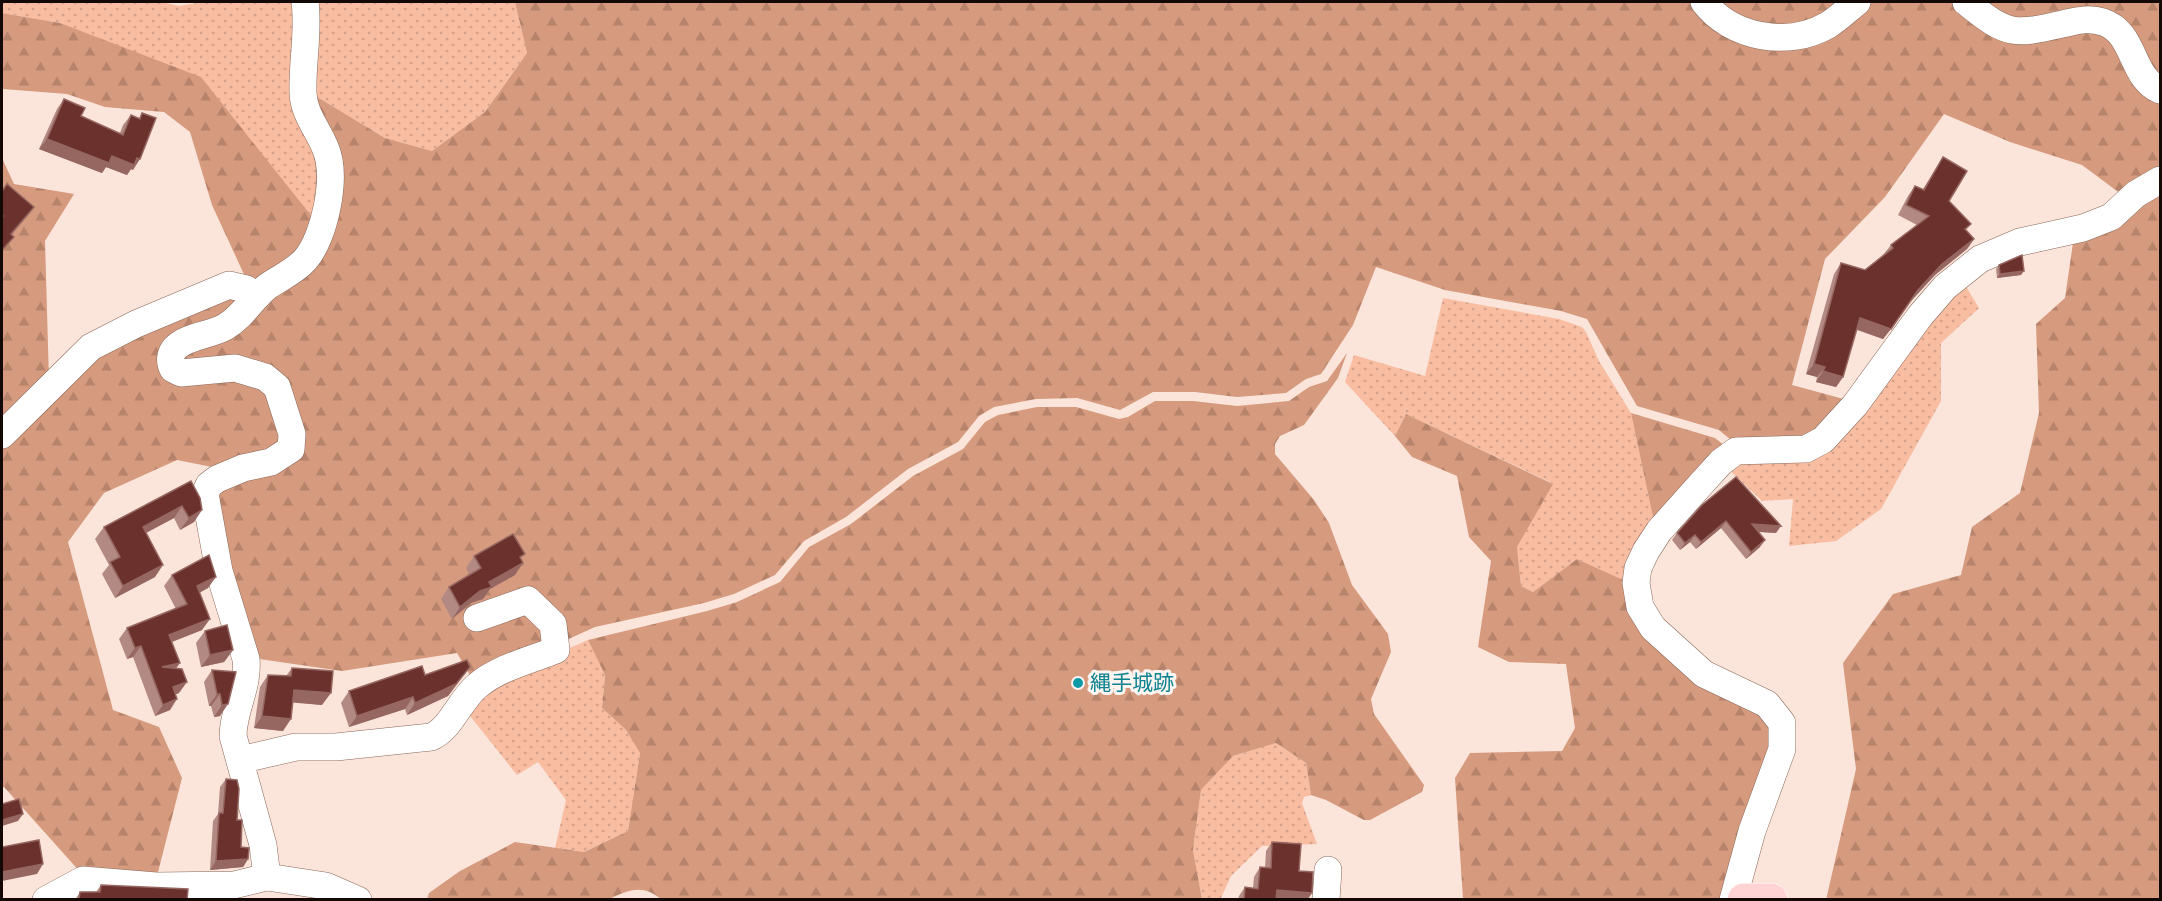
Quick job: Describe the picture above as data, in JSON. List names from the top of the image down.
{
  "places": ["縄手城跡"]
}
